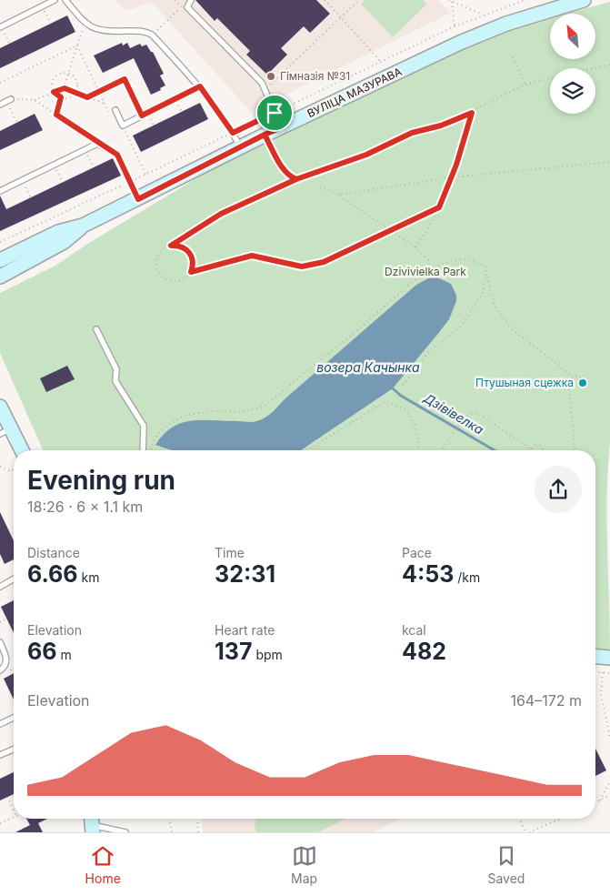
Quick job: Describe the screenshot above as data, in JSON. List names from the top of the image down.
{
  "streets": {
    "main road": ["ВУЛІЦА МАЗУРАВА"]
  },
  "water": ["возера Качынка", "Дзівівелка"],
  "parks": ["Dzivivielka Park"],
  "places": ["Гімназія №31", "Птушыная сцежка"],
  "north": "top left",
  "page": {
    "heading": ["Evening run", "18:26 · 6 × 1.1 km"],
    "stats": [
      ["Distance", "6.66 km"],
      ["Time", "32:31"],
      ["Pace", "4:53 /km"],
      ["Elevation", "66 m"],
      ["Heart rate", "137 bpm"],
      ["kcal", "482"]
    ],
    "chart": ["Elevation", "164–172 m"],
    "tabs": ["Home", "Map", "Saved"]
  }
}
